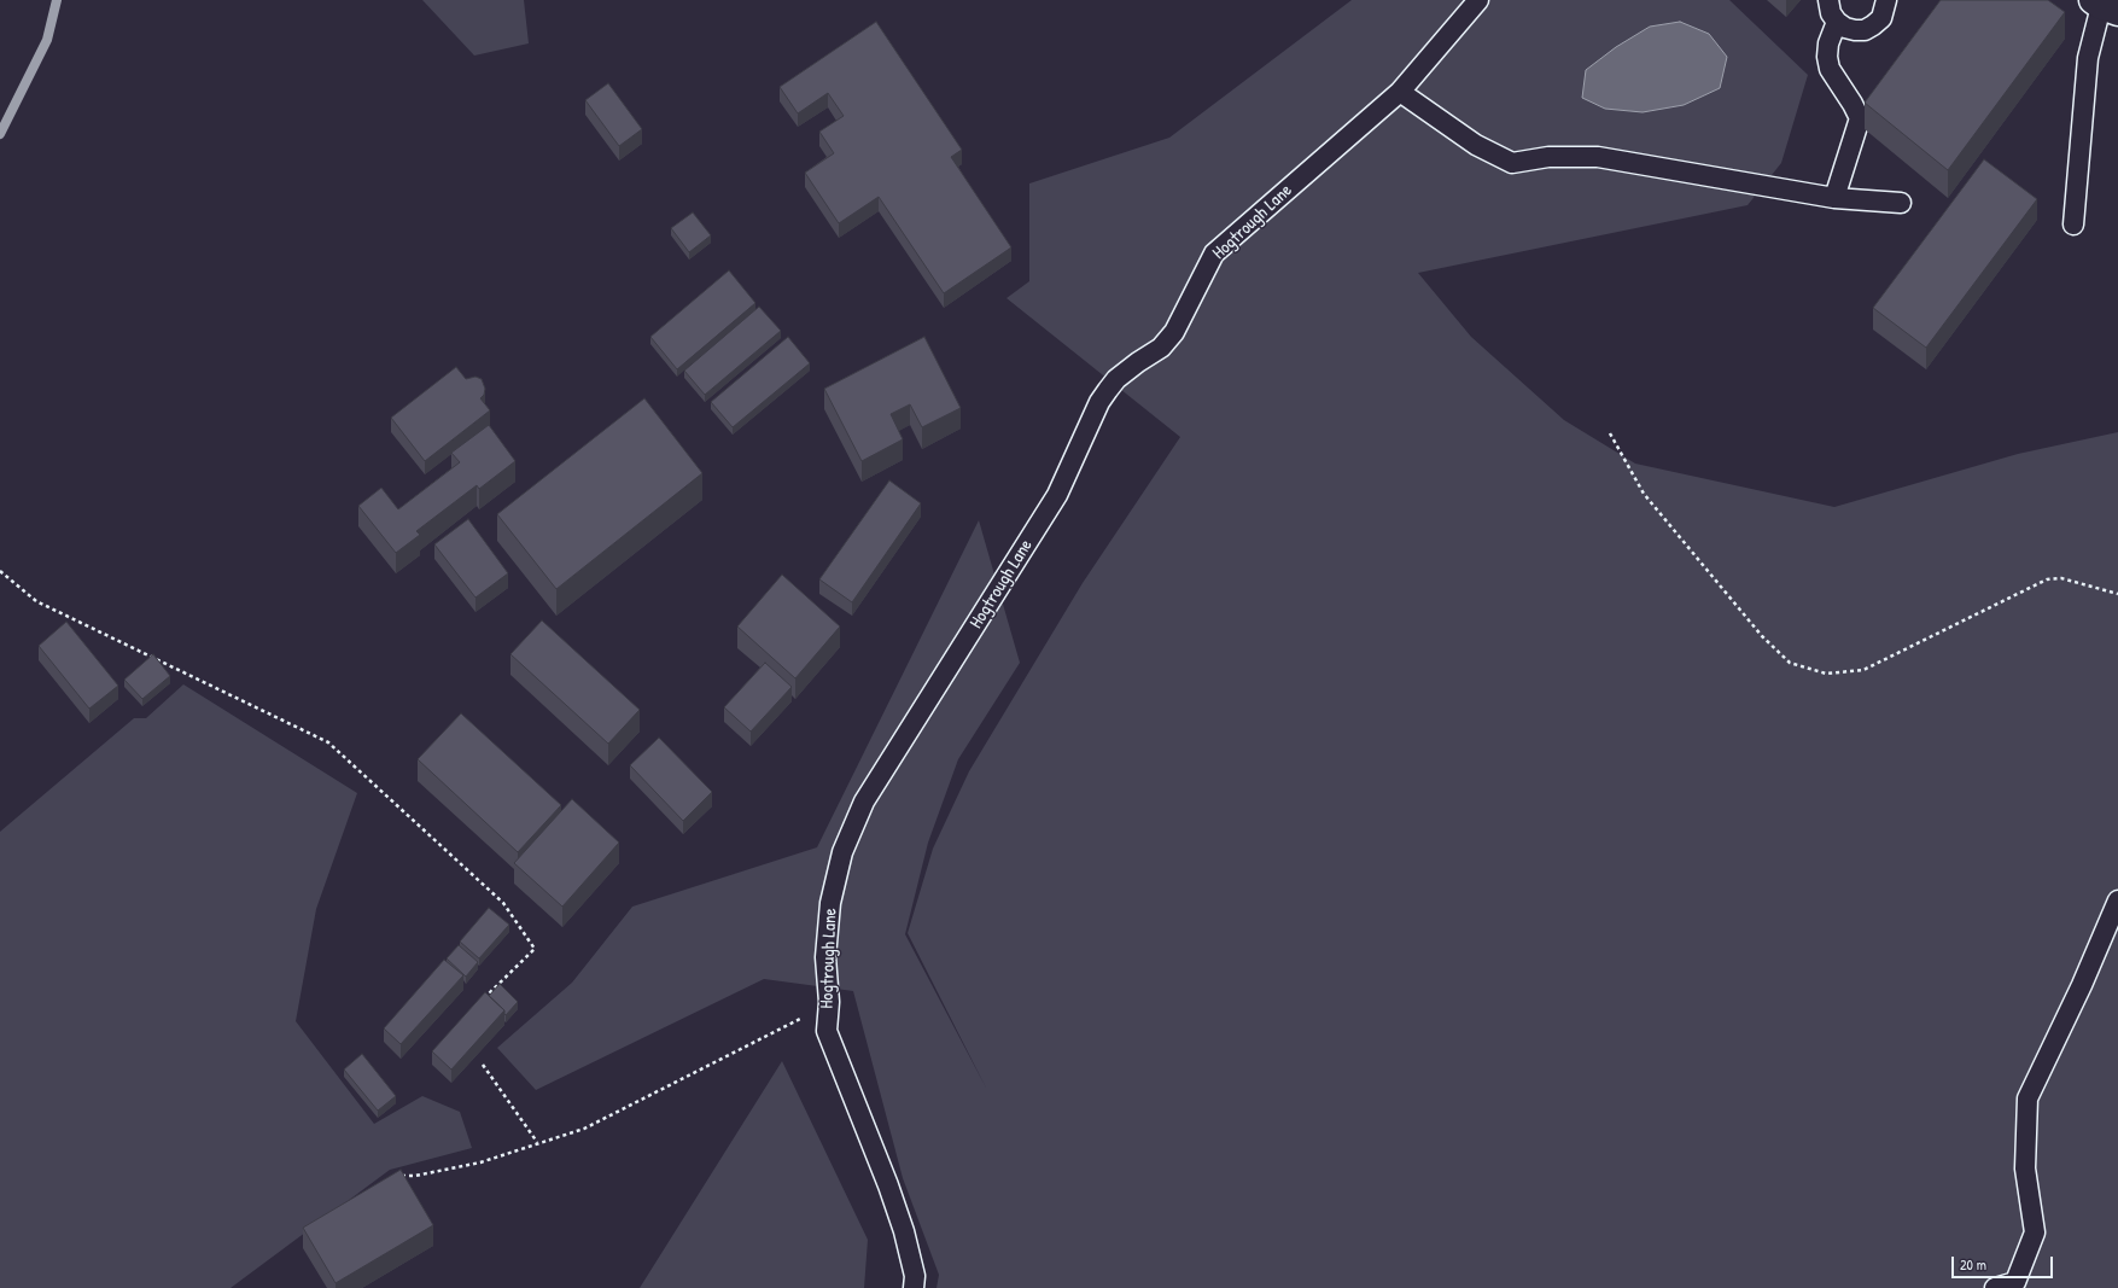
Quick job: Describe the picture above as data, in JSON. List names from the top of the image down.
{
  "streets": {
    "lane": ["Hogtrough Lane"]
  },
  "scale_bar": "20 m"
}
